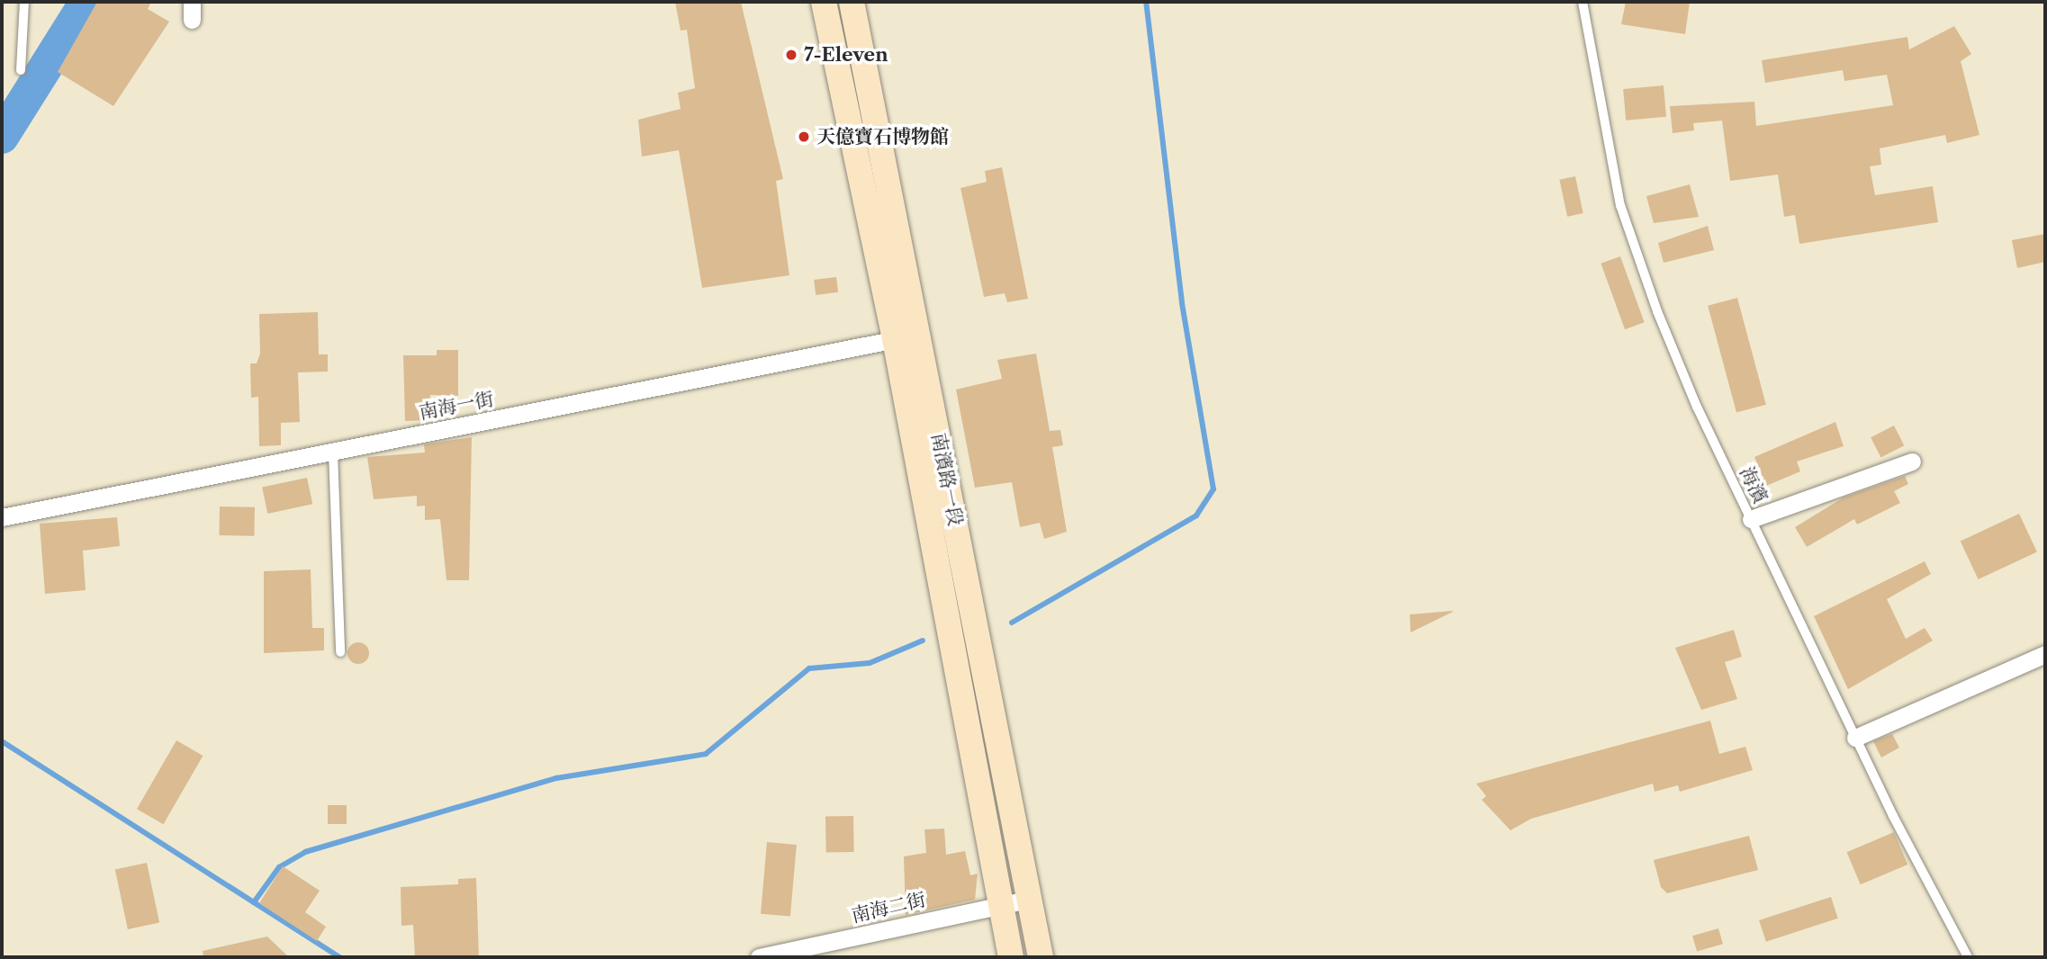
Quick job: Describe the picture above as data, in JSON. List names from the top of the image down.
{
  "streets": {
    "main road": ["南濱路一段"],
    "street": ["南海一街", "南海二街"],
    "lane": ["海濱"]
  },
  "crossings": [
    ["南海一街", "南濱路一段"],
    ["南濱路一段", "南海二街"]
  ],
  "places": ["7-Eleven", "天億寶石博物館"]
}
